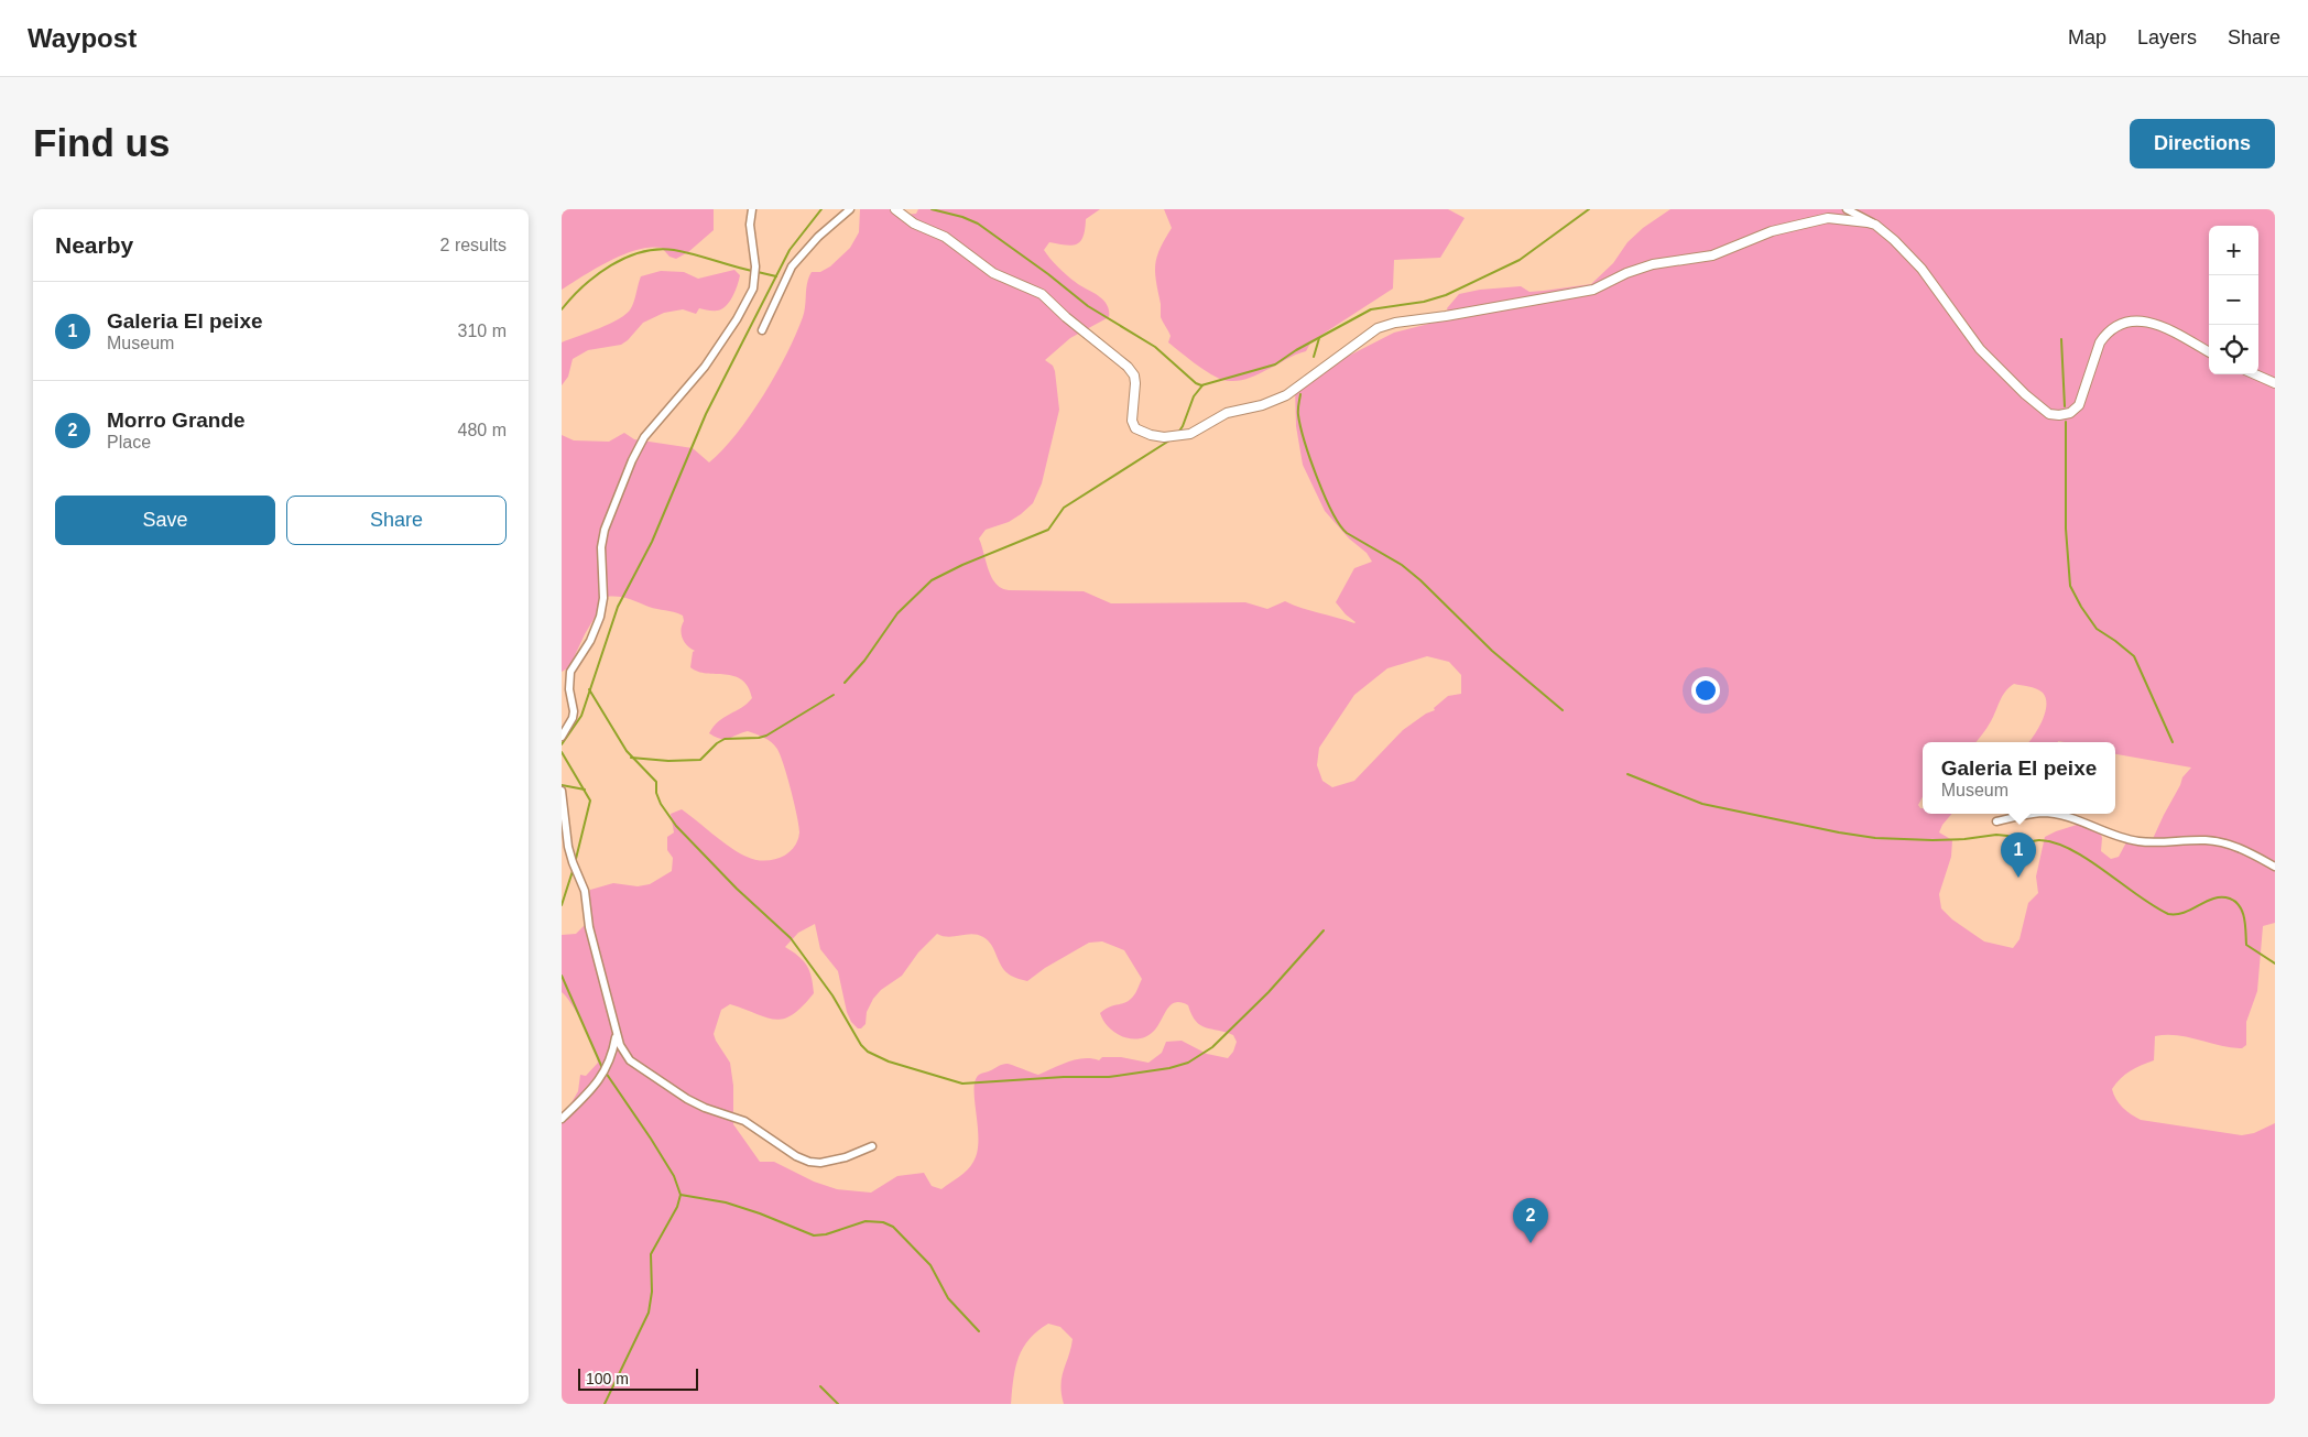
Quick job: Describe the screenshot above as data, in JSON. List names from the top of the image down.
{
  "scale_bar": "100 m",
  "page": {
    "header": "Waypost",
    "nav": ["Map", "Layers", "Share"],
    "buttons": [
      "Directions",
      ["Save", "Share"]
    ],
    "title": "Find us",
    "heading": ["Nearby", "2 results"],
    "map_buttons": ["+", "−"],
    "list": [
      {
        "mark": "1",
        "name": "Galeria El peixe",
        "note": "Museum",
        "value": "310 m"
      },
      {
        "mark": "2",
        "name": "Morro Grande",
        "note": "Place",
        "value": "480 m"
      }
    ],
    "popup": ["Galeria El peixe", "Museum"],
    "pins": ["1", "2"],
    "scale": "100 m"
  }
}
